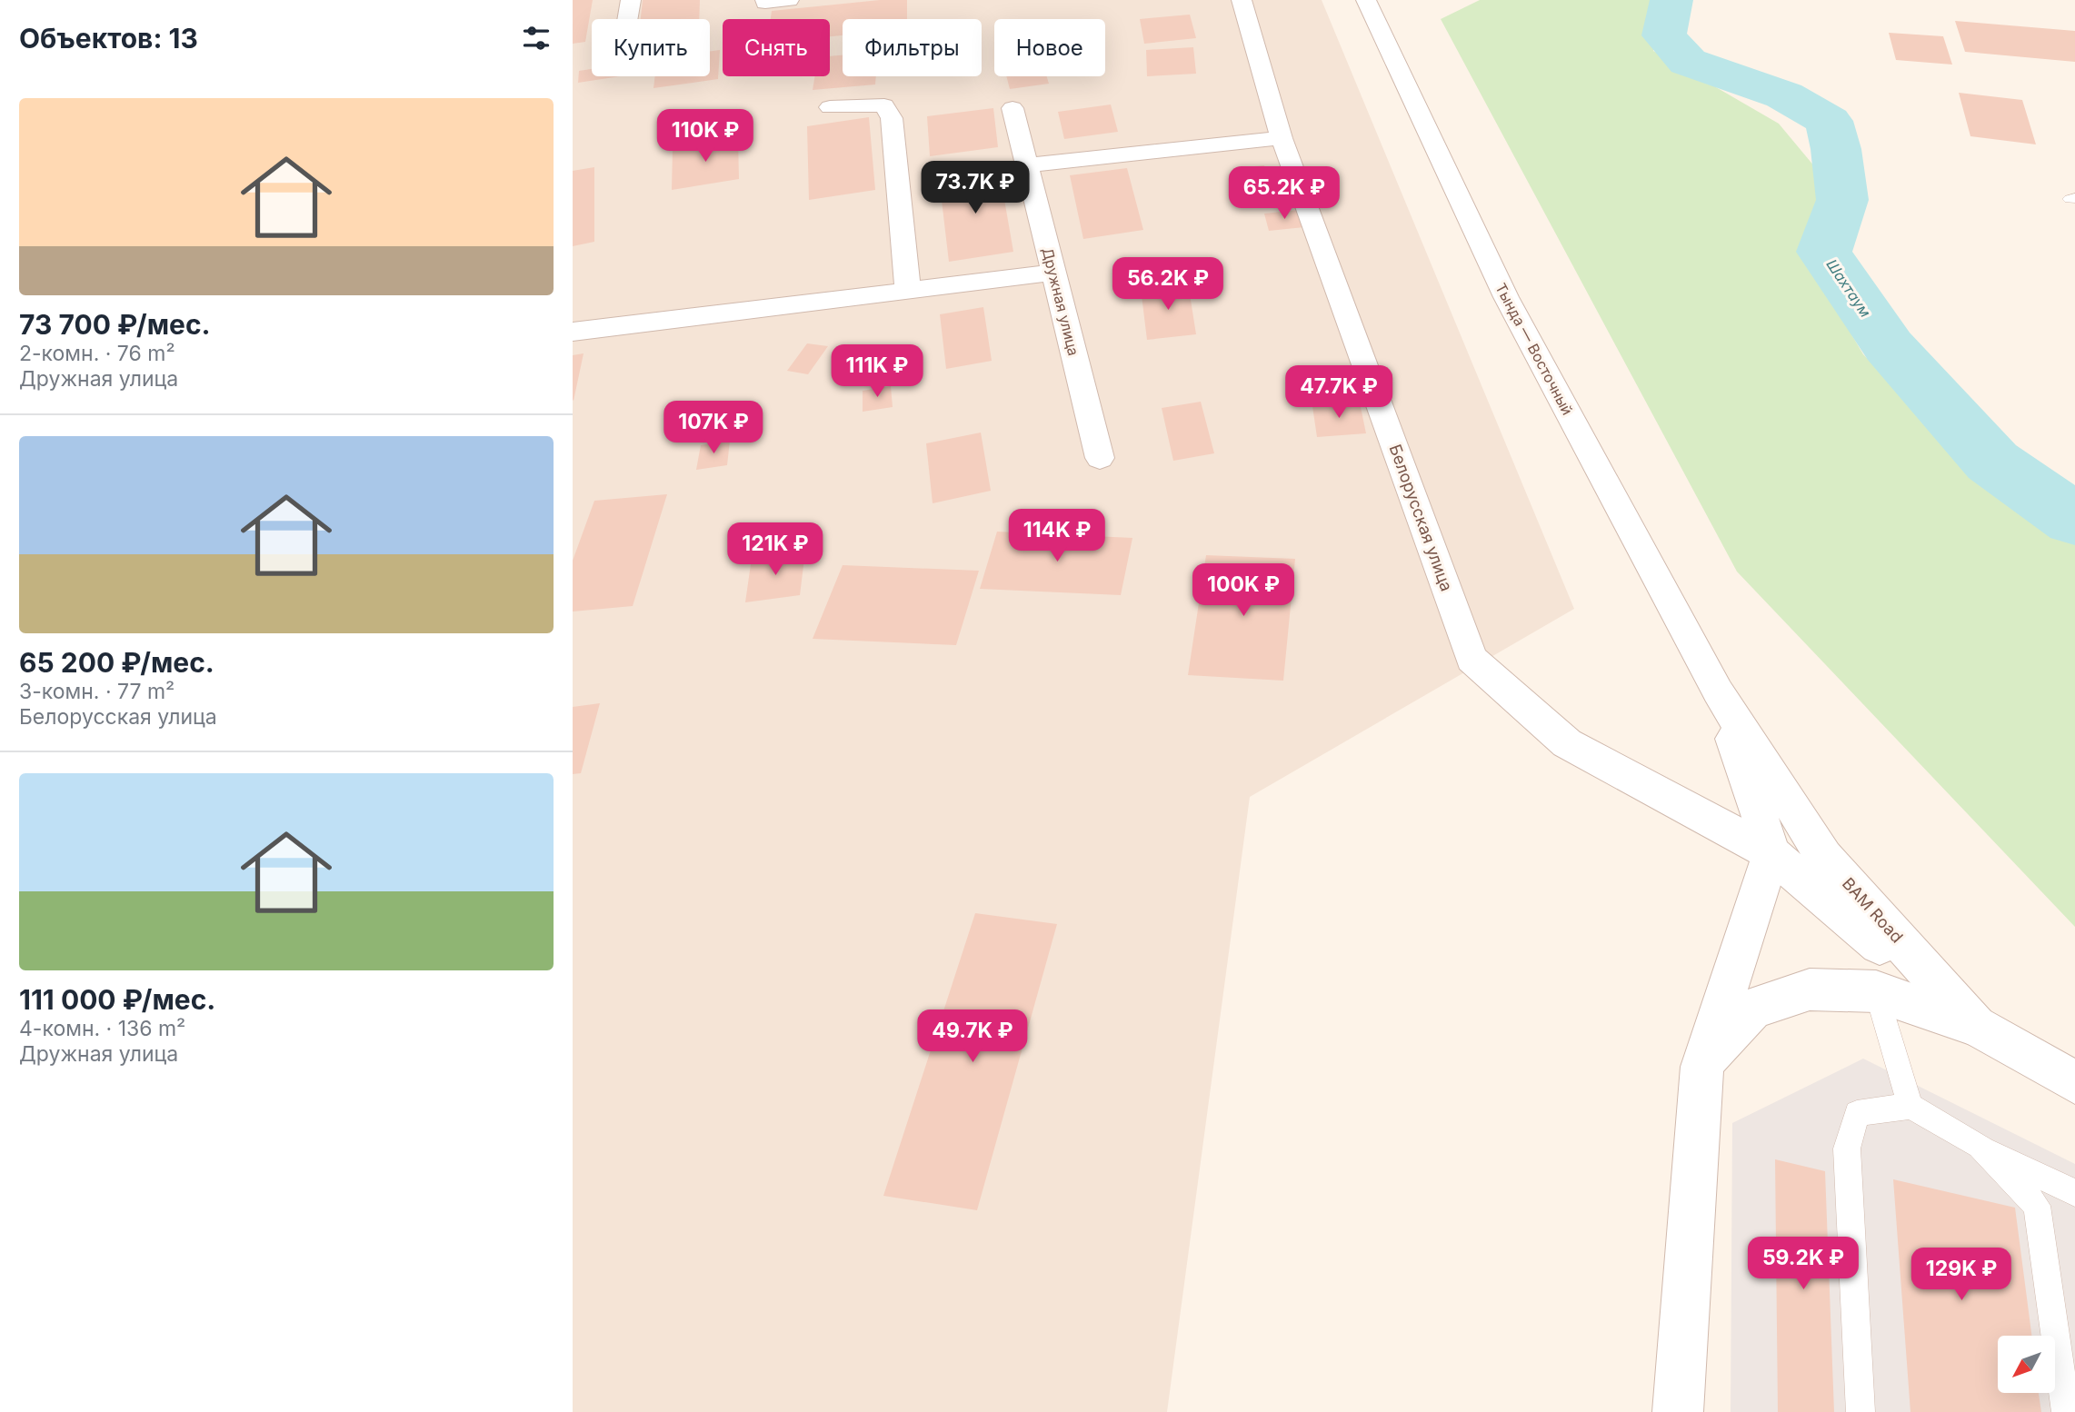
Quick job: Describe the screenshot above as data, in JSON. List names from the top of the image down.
{
  "streets": {
    "street": [
      "Дружная улица",
      "Тында — Восточный",
      "Белорусская улица",
      "BAM Road"
    ]
  },
  "crossings": [
    ["Тында — Восточный", "BAM Road"],
    ["Белорусская улица", "BAM Road"]
  ],
  "water": ["Шахтаум"],
  "north": "bottom left",
  "page": {
    "heading": "Объектов: 13",
    "chip": [
      "Купить",
      "Снять",
      "Фильтры",
      "Новое"
    ],
    "list": [
      {
        "name": "73 700 ₽/мес.",
        "note": "2-комн. · 76 m² · Дружная улица"
      },
      {
        "name": "65 200 ₽/мес.",
        "note": "3-комн. · 77 m² · Белорусская улица"
      },
      {
        "name": "111 000 ₽/мес.",
        "note": "4-комн. · 136 m² · Дружная улица"
      }
    ],
    "price": [
      "110K ₽",
      "73.7K ₽",
      "65.2K ₽",
      "56.2K ₽",
      "111K ₽",
      "47.7K ₽",
      "107K ₽",
      "114K ₽",
      "121K ₽",
      "100K ₽",
      "49.7K ₽",
      "59.2K ₽",
      "129K ₽"
    ]
  }
}
